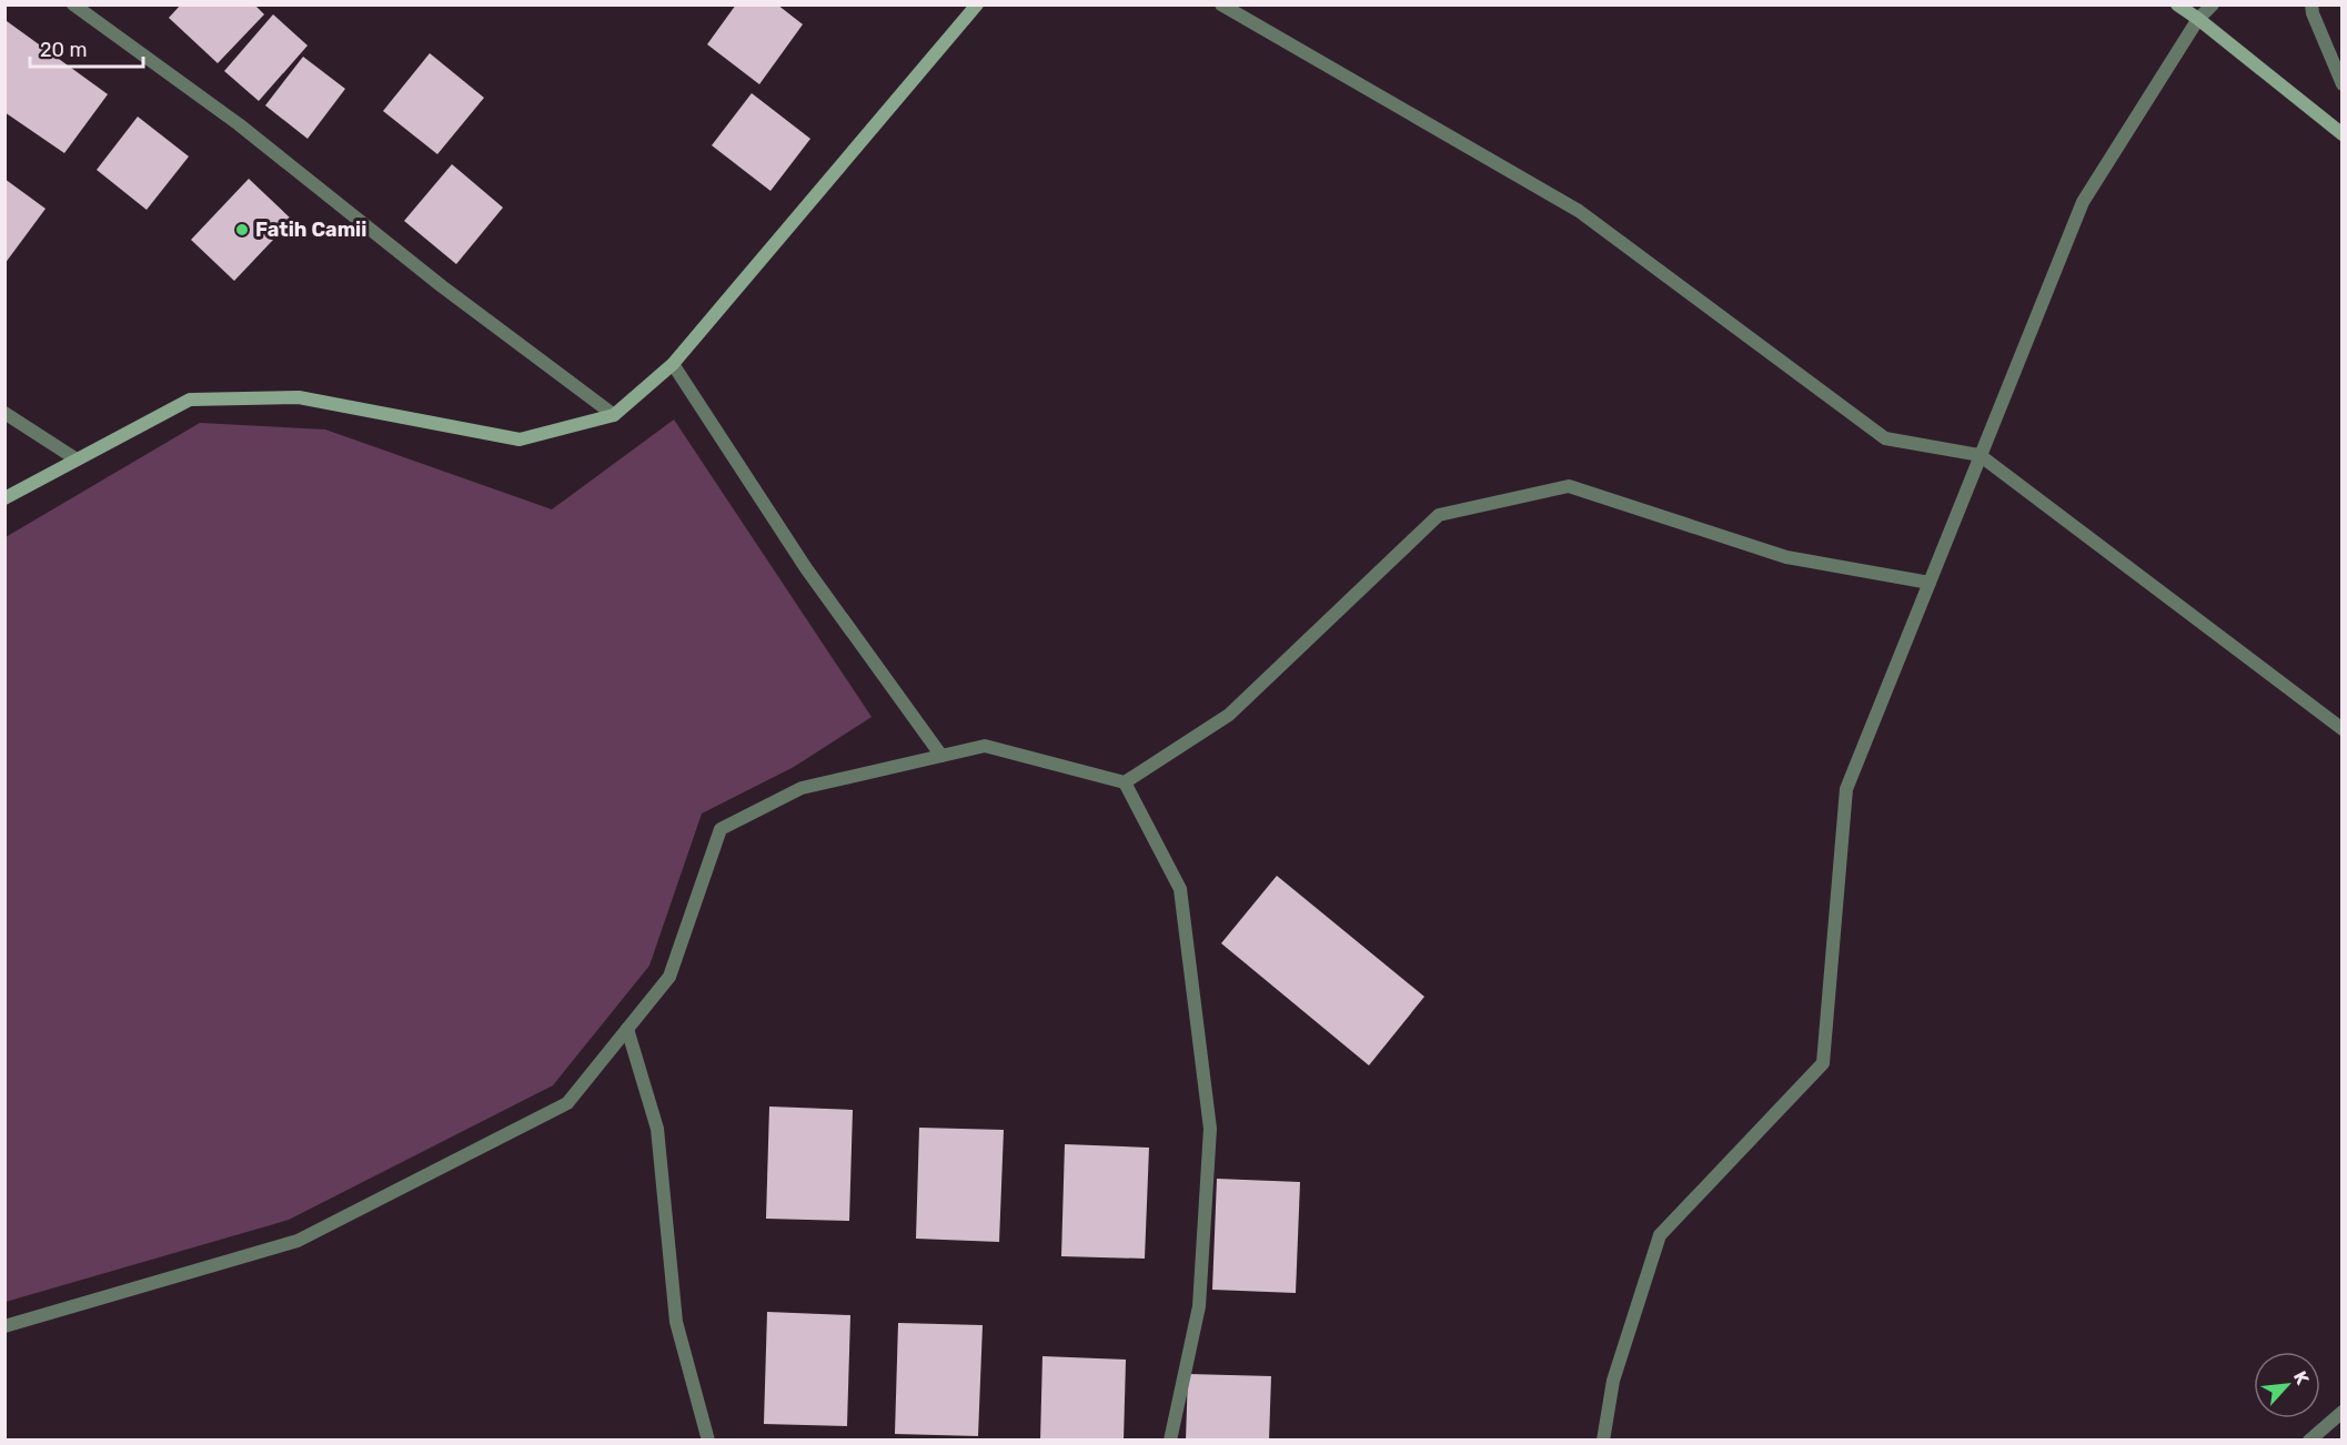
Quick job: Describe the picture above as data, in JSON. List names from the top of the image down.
{
  "places": ["Fatih Camii"],
  "scale_bar": "20 m",
  "north": "top right"
}
